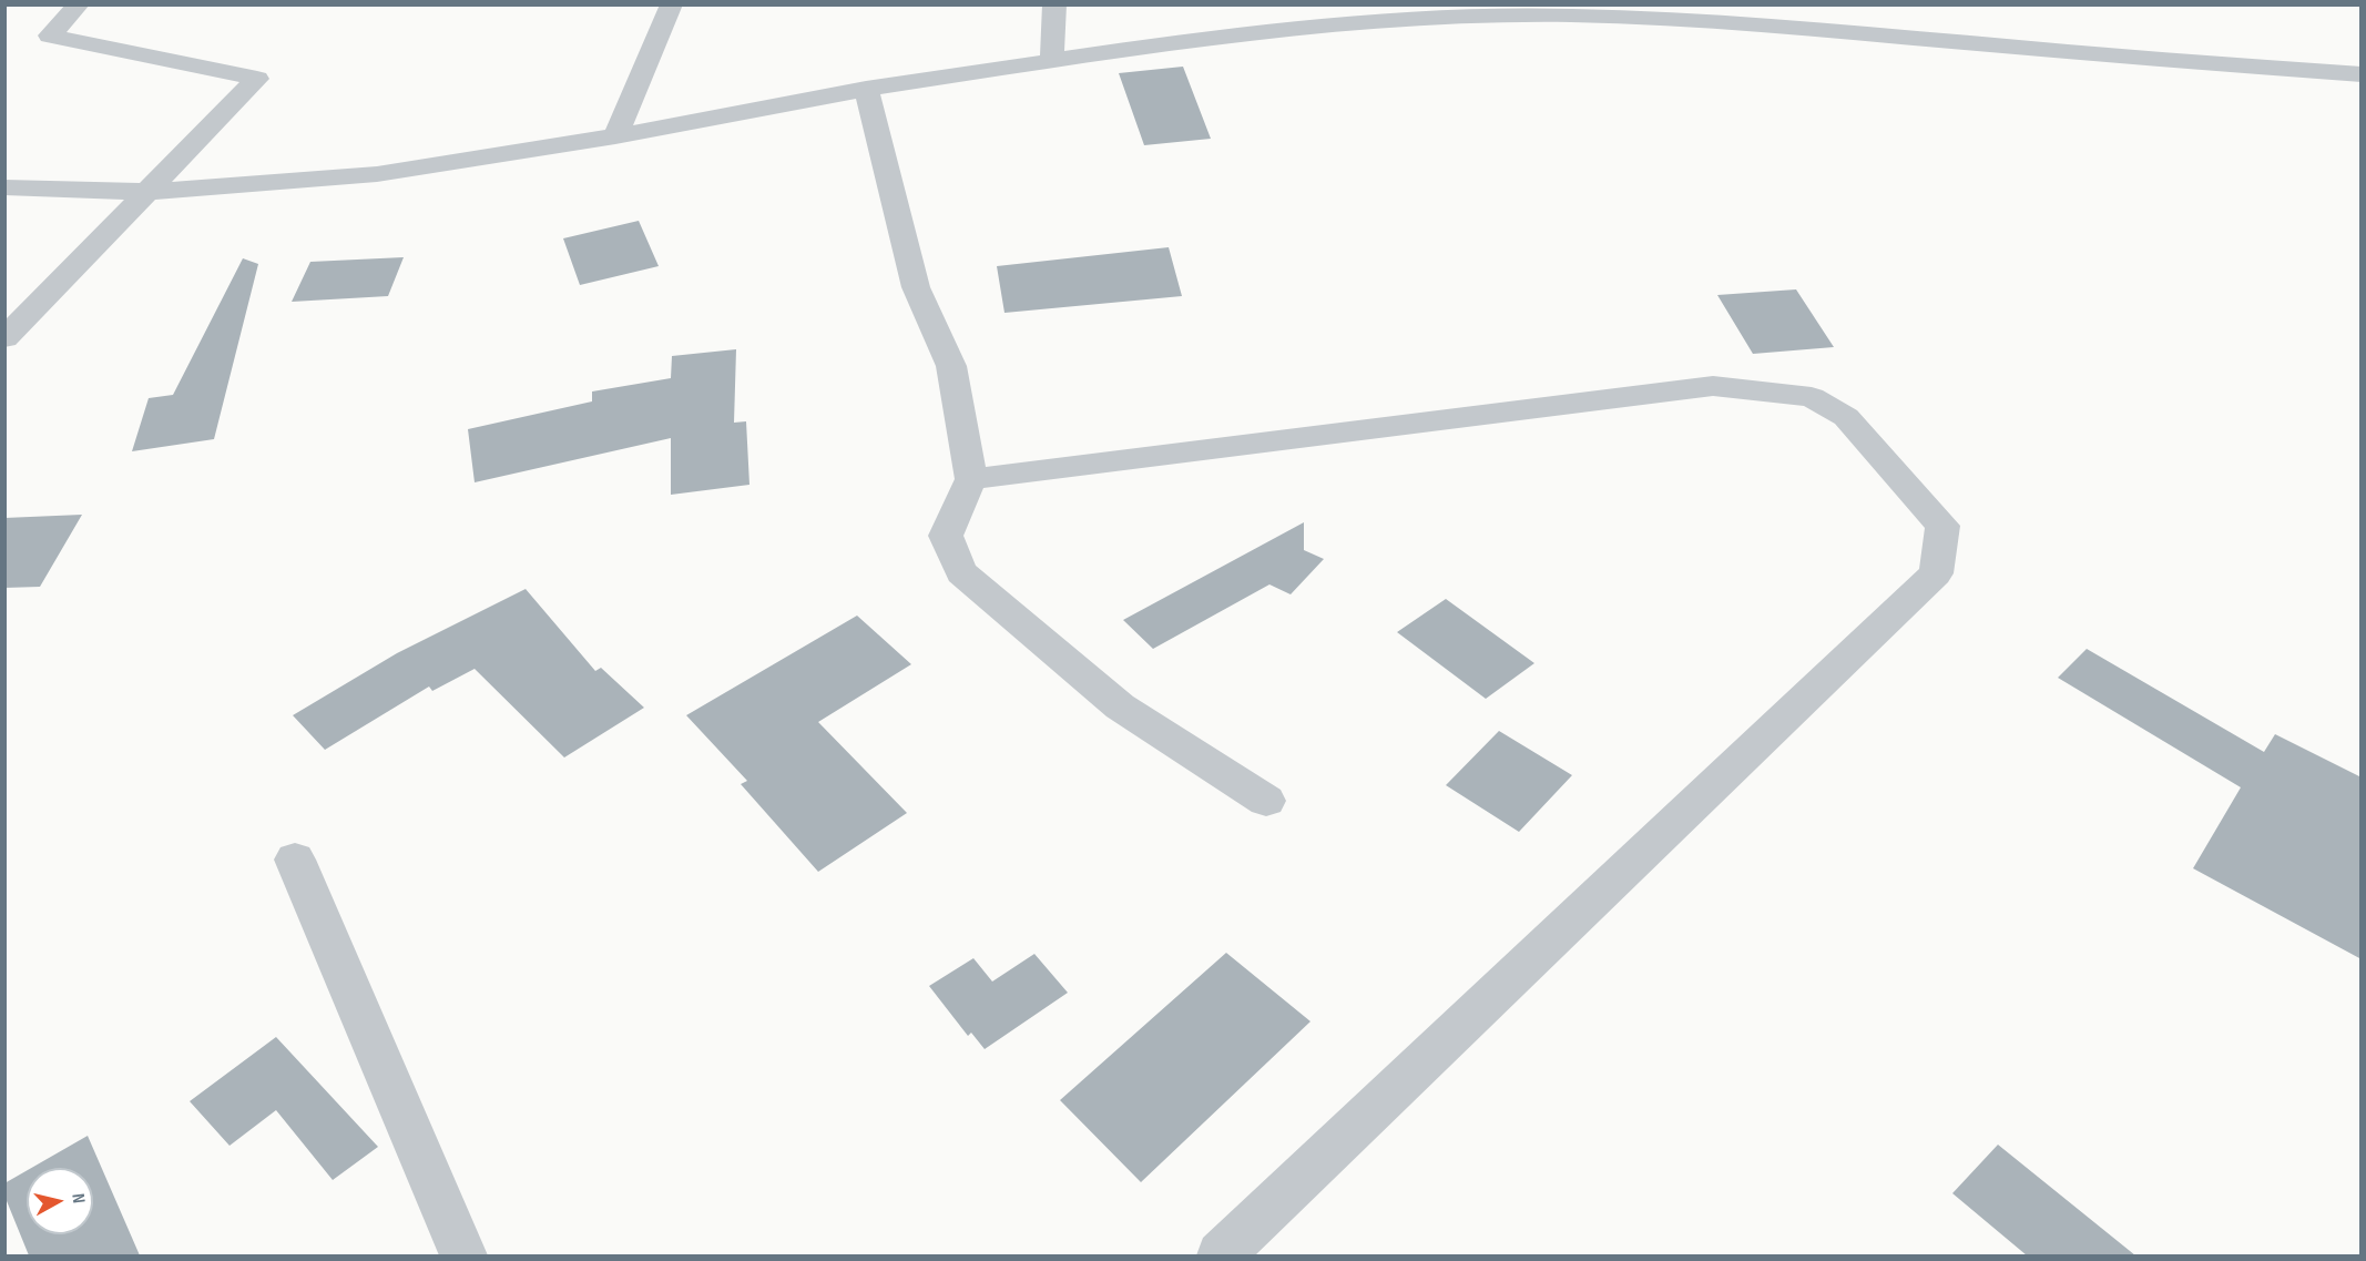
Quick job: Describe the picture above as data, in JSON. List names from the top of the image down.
{
  "north": "right"
}
